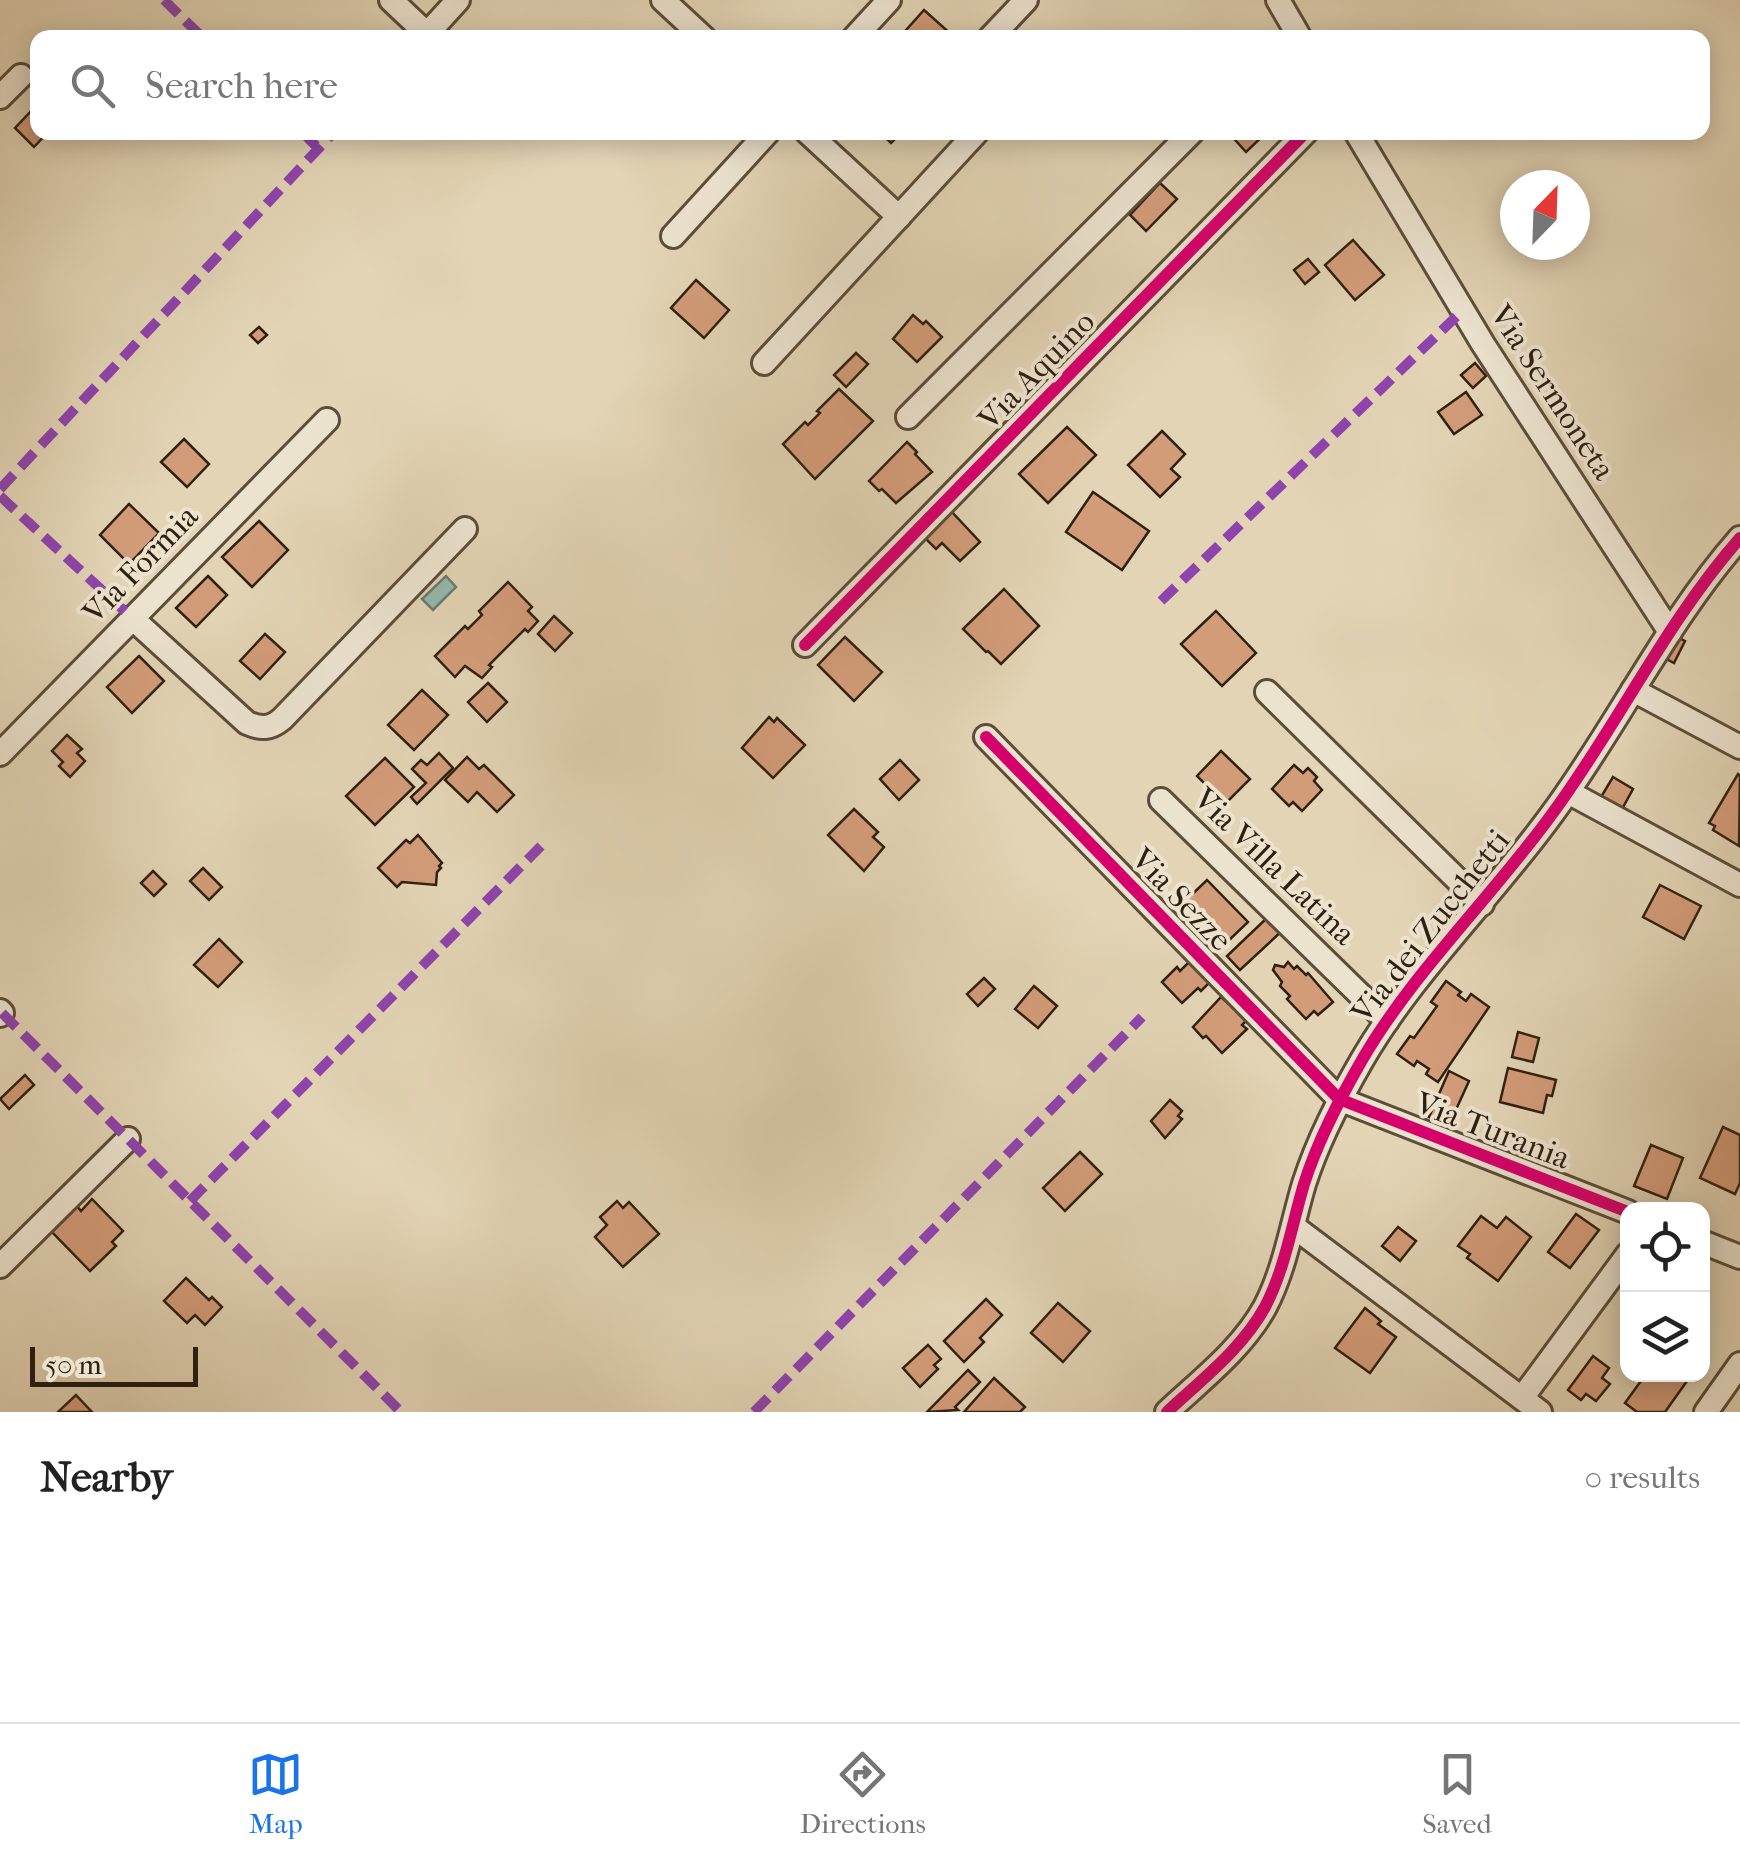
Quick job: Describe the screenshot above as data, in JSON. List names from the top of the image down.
{
  "streets": {
    "street": [
      "Via Aquino",
      "Via Sermoneta",
      "Via Formia",
      "Via Villa Latina",
      "Via Sezze",
      "Via dei Zucchetti",
      "Via Turania"
    ]
  },
  "crossings": [
    ["Via Sermoneta", "Via dei Zucchetti"],
    ["Via Villa Latina", "Via dei Zucchetti"],
    ["Via Sezze", "Via dei Zucchetti"],
    ["Via Sezze", "Via Turania"],
    ["Via dei Zucchetti", "Via Turania"]
  ],
  "scale_bar": "50 m",
  "north": "top right",
  "page": {
    "search": "Search here",
    "scale": "50 m",
    "heading": ["Nearby", "0 results"],
    "nav": ["Map", "Directions", "Saved"]
  }
}
